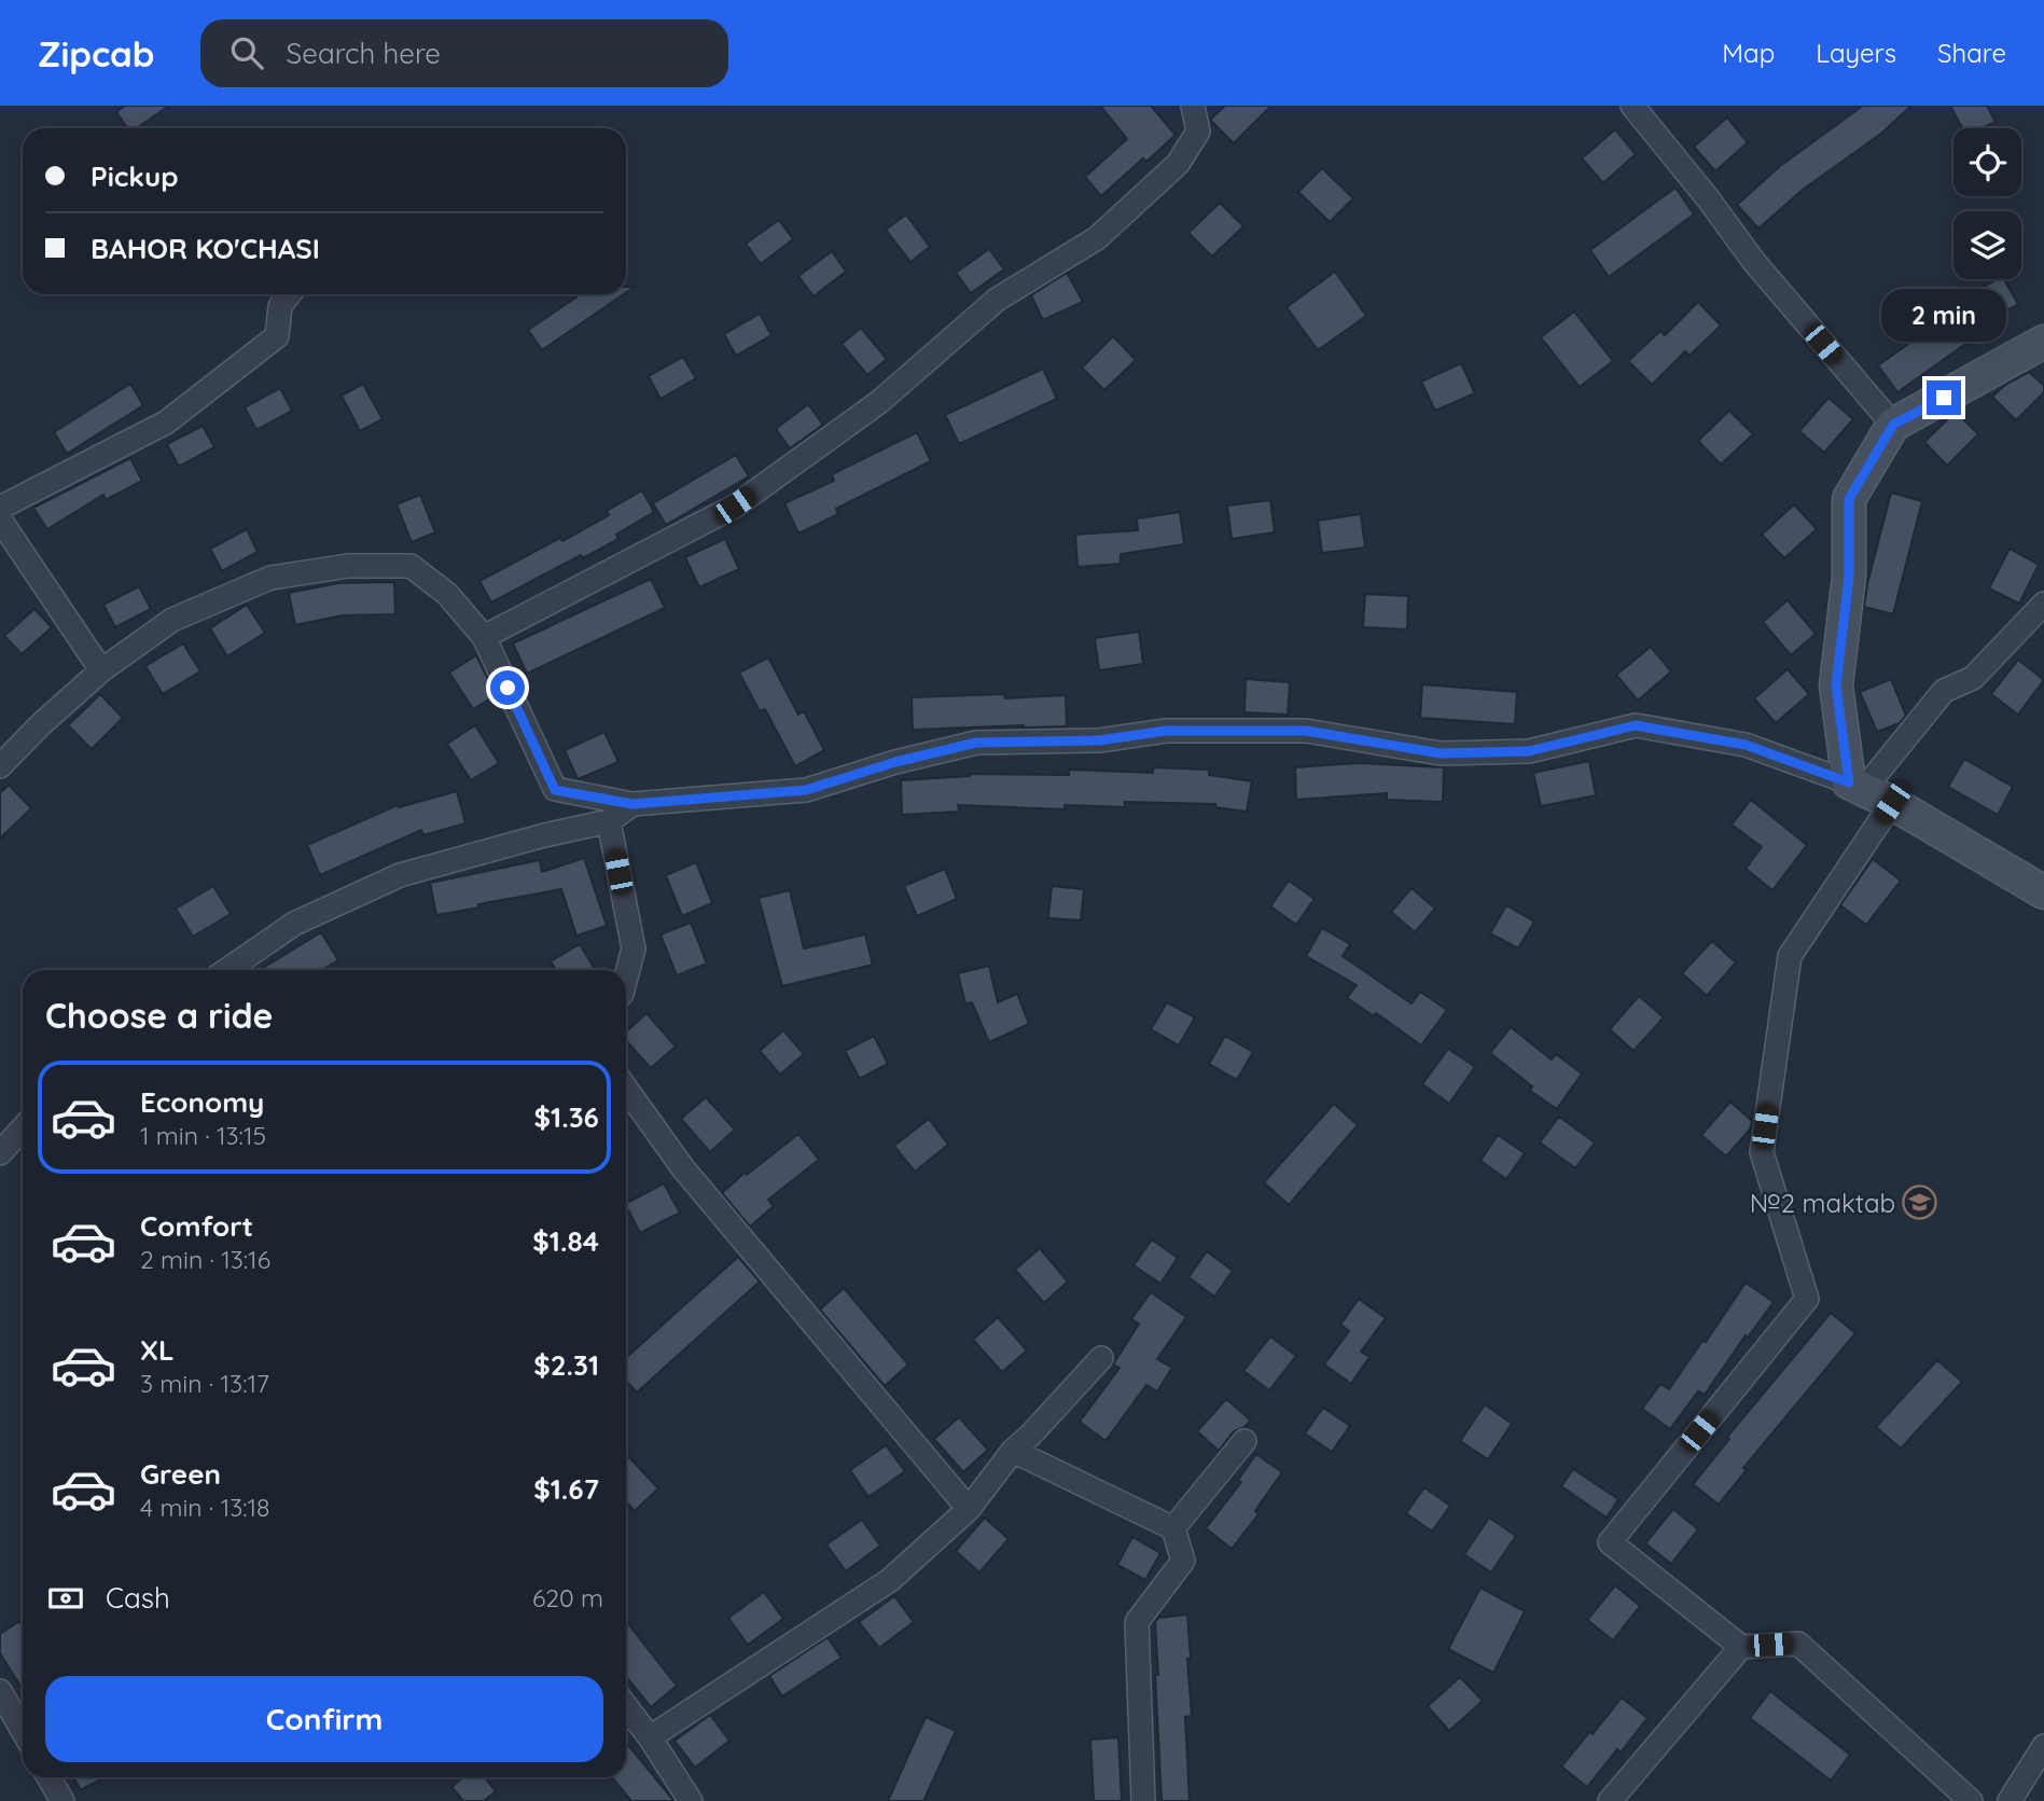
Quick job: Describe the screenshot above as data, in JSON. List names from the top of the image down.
{
  "places": {
    "school or university": ["№2 maktab"]
  },
  "page": {
    "header": "Zipcab",
    "search": "Search here",
    "nav": ["Map", "Layers", "Share"],
    "banner": ["Pickup", "BAHOR KO'CHASI"],
    "bubble": "2 min",
    "heading": "Choose a ride",
    "list": [
      {
        "name": "Economy",
        "note": "1 min · 13:15",
        "value": "$1.36"
      },
      {
        "name": "Comfort",
        "note": "2 min · 13:16",
        "value": "$1.84"
      },
      {
        "name": "XL",
        "note": "3 min · 13:17",
        "value": "$2.31"
      },
      {
        "name": "Green",
        "note": "4 min · 13:18",
        "value": "$1.67"
      }
    ],
    "pay": ["Cash", "620 m"],
    "buttons": "Confirm"
  }
}
